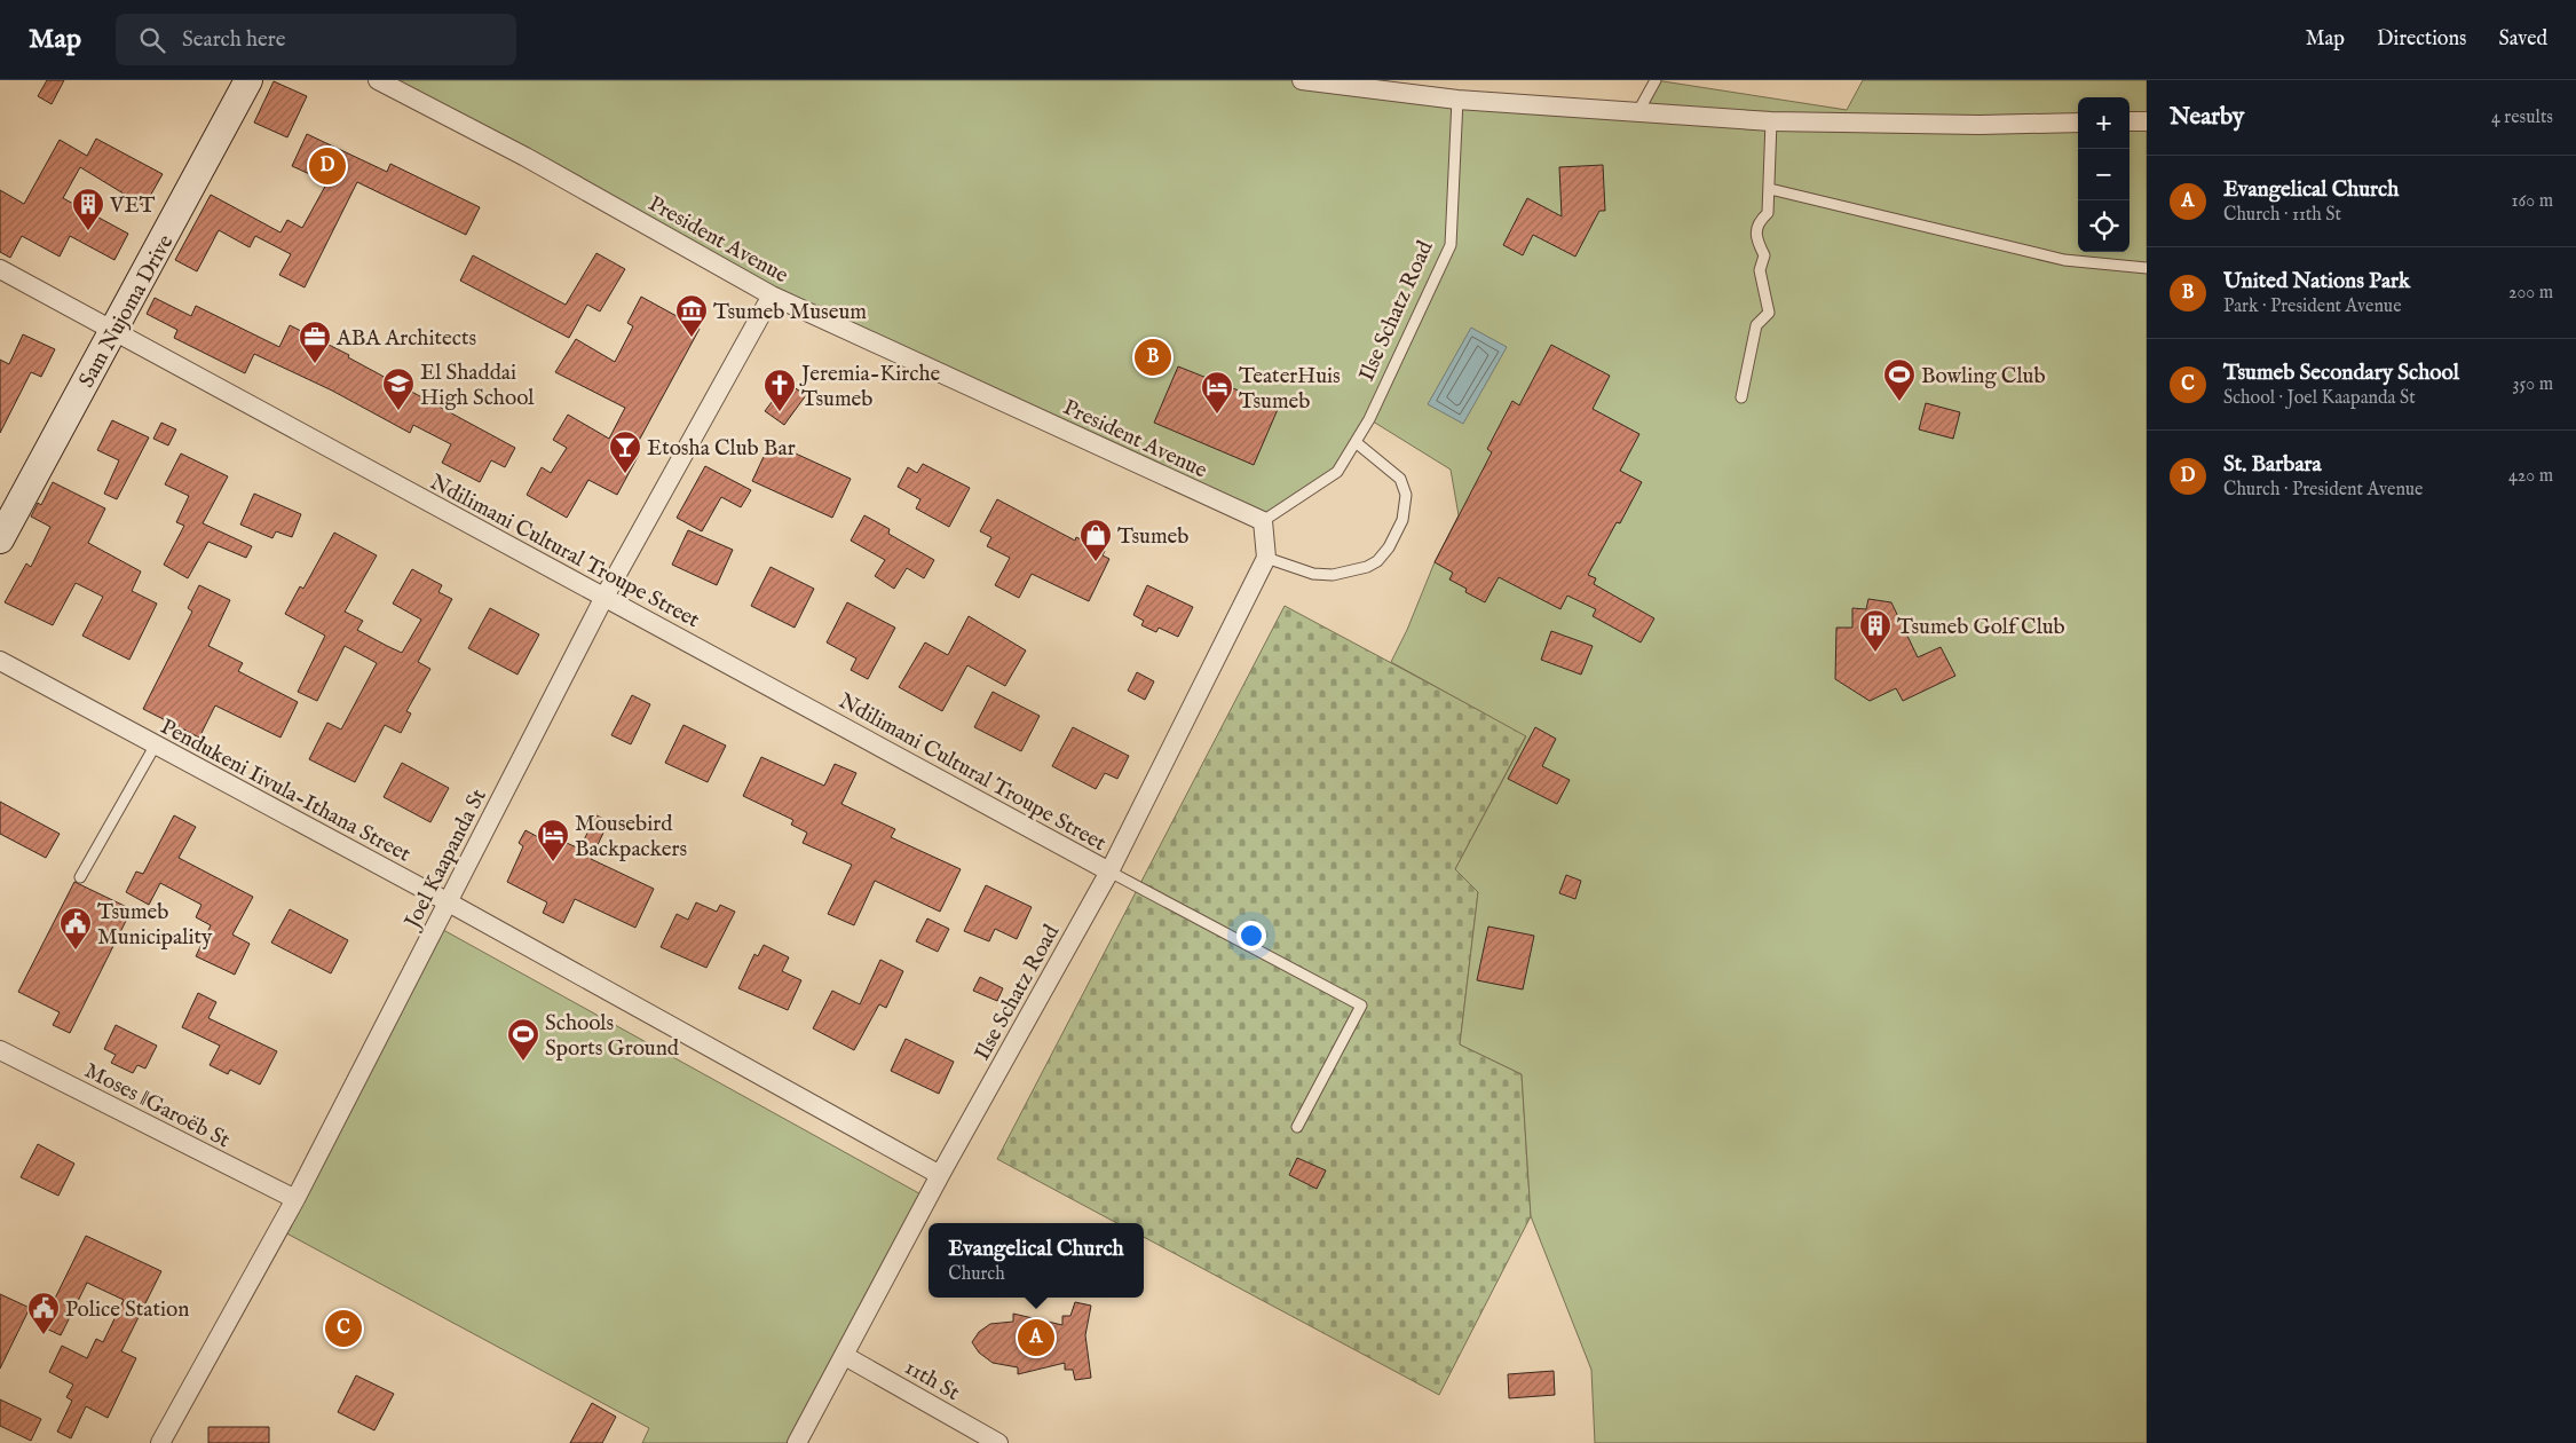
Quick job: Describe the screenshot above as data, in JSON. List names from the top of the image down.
{
  "streets": {
    "street": [
      "President Avenue",
      "Sam Nujoma Drive",
      "Ilse Schatz Road",
      "Ndilimani Cultural Troupe Street",
      "Pendukeni Iivula-Ithana Street",
      "Joel Kaapanda St",
      "Moses ǁGaroëb St",
      "11th St"
    ]
  },
  "crossings": [
    ["President Avenue", "Ilse Schatz Road"],
    ["President Avenue", "Joel Kaapanda St"],
    ["Sam Nujoma Drive", "Ndilimani Cultural Troupe Street"],
    ["Ilse Schatz Road", "Ndilimani Cultural Troupe Street"],
    ["Ilse Schatz Road", "Pendukeni Iivula-Ithana Street"],
    ["Ilse Schatz Road", "11th St"],
    ["Ndilimani Cultural Troupe Street", "Joel Kaapanda St"],
    ["Pendukeni Iivula-Ithana Street", "Joel Kaapanda St"],
    ["Joel Kaapanda St", "Moses ǁGaroëb St"]
  ],
  "places": {
    "building": ["VET", "Tsumeb Golf Club"],
    "museum": ["Tsumeb Museum"],
    "office": ["ABA Architects"],
    "sports": ["Bowling Club", "Schools Sports Ground"],
    "school or university": ["El Shaddai High School"],
    "church": ["Jeremia-Kirche Tsumeb"],
    "hotel": ["TeaterHuis Tsumeb", "Mousebird Backpackers"],
    "bar": ["Etosha Club Bar"],
    "shop": ["Tsumeb"],
    "public building": ["Tsumeb Municipality", "Police Station"]
  },
  "page": {
    "header": "Map",
    "search": "Search here",
    "nav": ["Map", "Directions", "Saved"],
    "heading": ["Nearby", "4 results"],
    "map_buttons": ["+", "−"],
    "pins": [
      "D",
      "B",
      "C",
      "A"
    ],
    "list": [
      {
        "mark": "A",
        "name": "Evangelical Church",
        "note": "Church · 11th St",
        "value": "160 m"
      },
      {
        "mark": "B",
        "name": "United Nations Park",
        "note": "Park · President Avenue",
        "value": "200 m"
      },
      {
        "mark": "C",
        "name": "Tsumeb Secondary School",
        "note": "School · Joel Kaapanda St",
        "value": "350 m"
      },
      {
        "mark": "D",
        "name": "St. Barbara",
        "note": "Church · President Avenue",
        "value": "420 m"
      }
    ],
    "popup": ["Evangelical Church", "Church"]
  }
}
